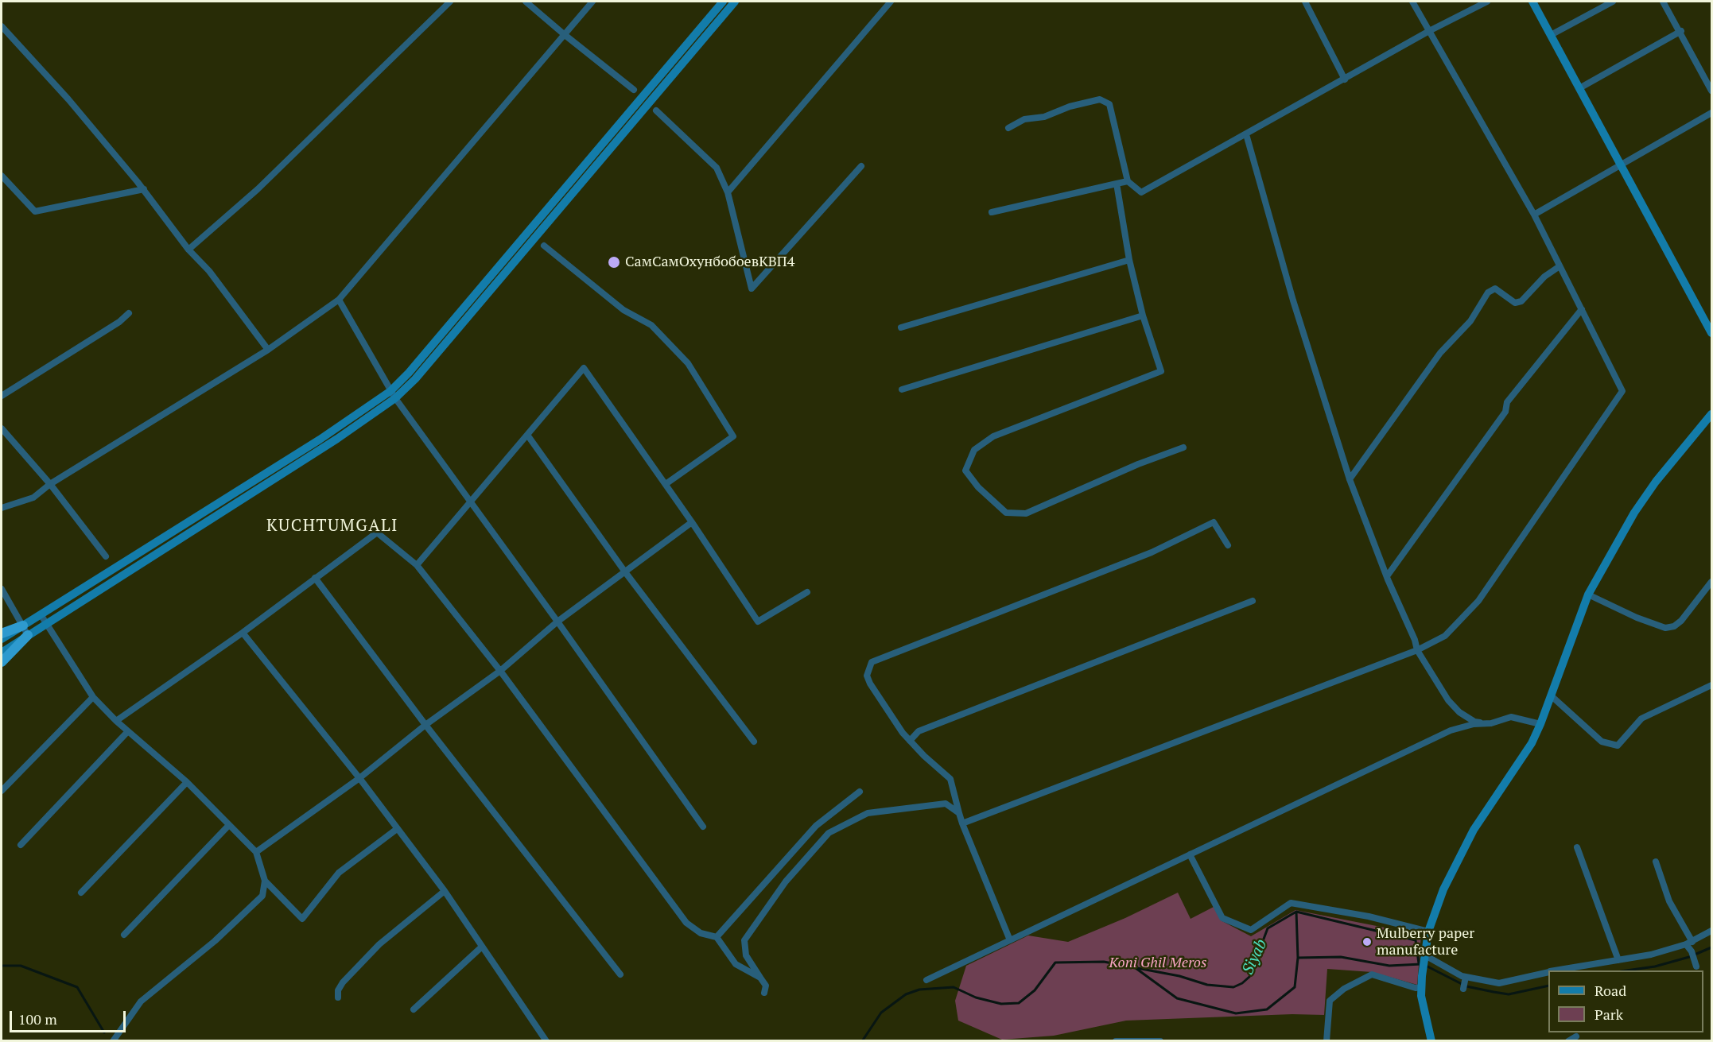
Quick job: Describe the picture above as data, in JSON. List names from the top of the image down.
{
  "districts": ["KUCHTUMGALI"],
  "water": ["Siyab"],
  "parks": ["Koni Ghil Meros"],
  "places": ["СамСамОхунбобоевКВП4", "Mulberry paper manufacture"],
  "legend": ["Road", "Park"],
  "scale_bar": "100 m"
}
